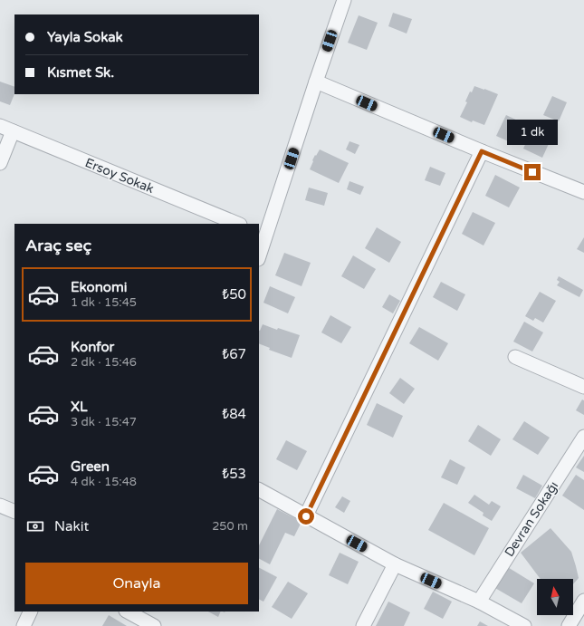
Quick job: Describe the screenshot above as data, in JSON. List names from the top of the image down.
{
  "streets": {
    "street": ["Ersoy Sokak", "Devran Sokağı"]
  },
  "north": "top",
  "page": {
    "banner": ["Yayla Sokak", "Kısmet Sk."],
    "bubble": "1 dk",
    "heading": "Araç seç",
    "list": [
      {
        "name": "Ekonomi",
        "note": "1 dk · 15:45",
        "value": "₺50"
      },
      {
        "name": "Konfor",
        "note": "2 dk · 15:46",
        "value": "₺67"
      },
      {
        "name": "XL",
        "note": "3 dk · 15:47",
        "value": "₺84"
      },
      {
        "name": "Green",
        "note": "4 dk · 15:48",
        "value": "₺53"
      }
    ],
    "pay": ["Nakit", "250 m"],
    "buttons": "Onayla"
  }
}
